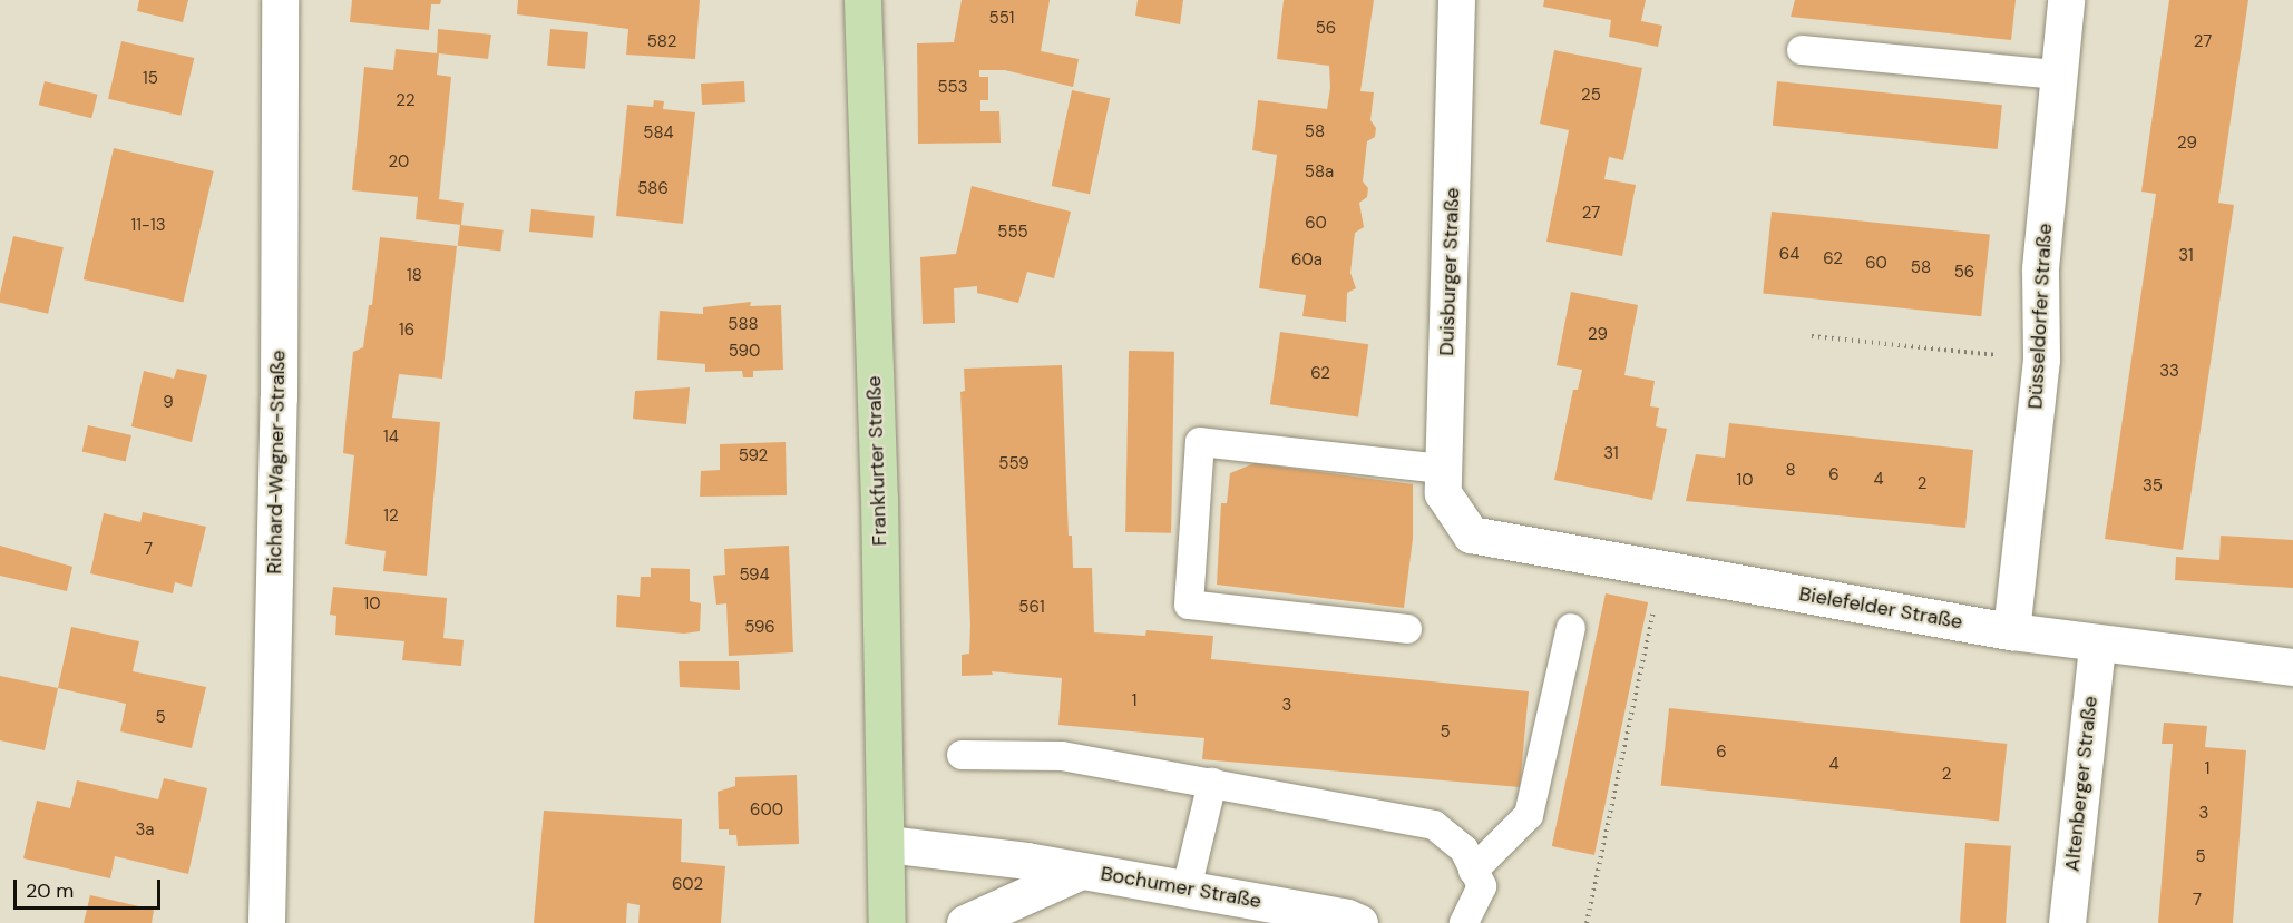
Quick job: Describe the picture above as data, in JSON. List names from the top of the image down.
{
  "streets": {
    "main road": ["Frankfurter Straße"],
    "street": [
      "Duisburger Straße",
      "Düsseldorfer Straße",
      "Richard-Wagner-Straße",
      "Bielefelder Straße",
      "Altenberger Straße",
      "Bochumer Straße"
    ]
  },
  "crossings": [
    ["Duisburger Straße", "Bielefelder Straße"],
    ["Düsseldorfer Straße", "Bielefelder Straße"],
    ["Frankfurter Straße", "Bochumer Straße"],
    ["Bielefelder Straße", "Altenberger Straße"]
  ],
  "house_numbers": [
    "551",
    "56",
    "582",
    "27",
    "15",
    "553",
    "25",
    "22",
    "58",
    "584",
    "29",
    "20",
    "58a",
    "586",
    "27",
    "60",
    "11-13",
    "555",
    "64",
    "31",
    "62",
    "60a",
    "60",
    "58",
    "56",
    "18",
    "588",
    "16",
    "29",
    "590",
    "33",
    "62",
    "9",
    "14",
    "31",
    "592",
    "559",
    "8",
    "6",
    "4",
    "10",
    "2",
    "35",
    "12",
    "7",
    "594",
    "10",
    "561",
    "596",
    "1",
    "3",
    "5",
    "5",
    "6",
    "4",
    "1",
    "2",
    "600",
    "3",
    "3a",
    "5",
    "602",
    "7"
  ],
  "scale_bar": "20 m"
}
